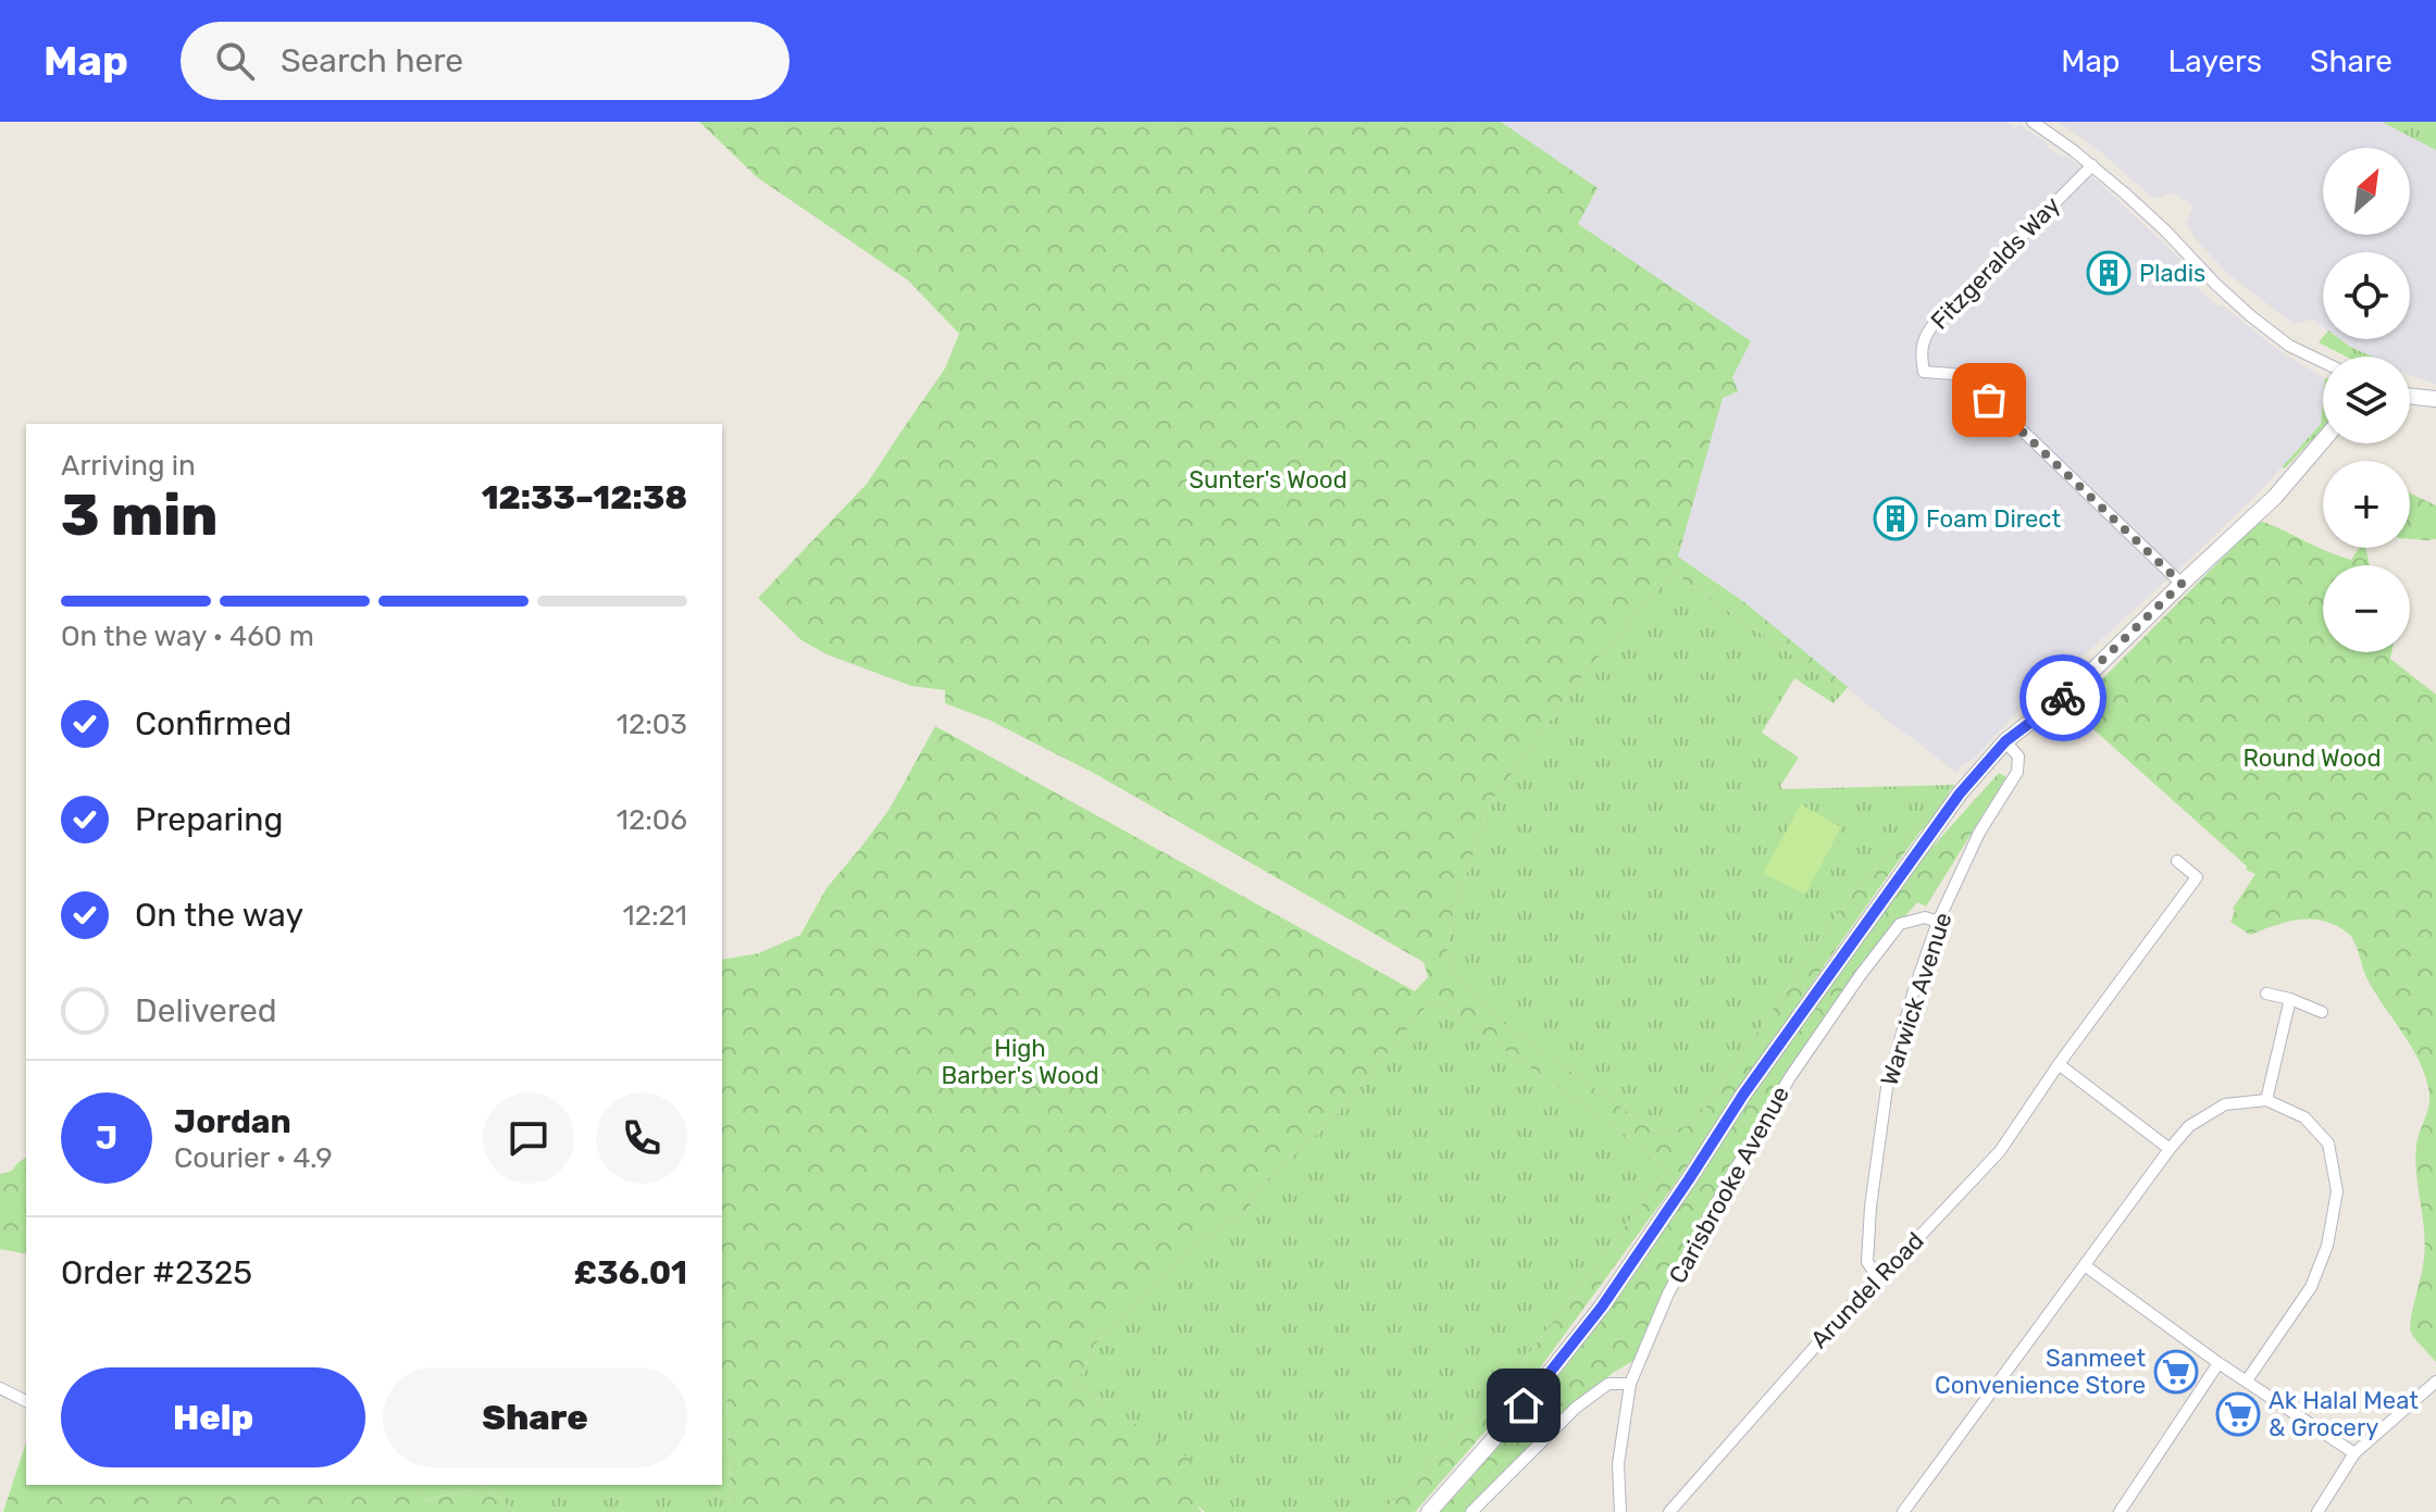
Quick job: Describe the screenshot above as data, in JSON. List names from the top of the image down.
{
  "streets": {
    "street": [
      "Fitzgeralds Way",
      "Warwick Avenue",
      "Carisbrooke Avenue",
      "Arundel Road"
    ]
  },
  "crossings": [
    ["Warwick Avenue", "Carisbrooke Avenue"],
    ["Warwick Avenue", "Arundel Road"]
  ],
  "parks": ["Sunter's Wood", "Round Wood", "High Barber's Wood"],
  "places": {
    "building": ["Pladis", "Foam Direct"],
    "supermarket": ["Sanmeet Convenience Store", "Ak Halal Meat & Grocery"]
  },
  "north": "top right",
  "page": {
    "header": "Map",
    "search": "Search here",
    "nav": ["Map", "Layers", "Share"],
    "map_buttons": ["+", "−"],
    "heading": ["3 min", "Arriving in", "12:33–12:38"],
    "panel": [
      "Jordan",
      "Courier · 4.9",
      "Order #2325",
      "£36.01"
    ],
    "bar": "On the way · 460 m",
    "list": [
      ["Confirmed", "12:03"],
      ["Preparing", "12:06"],
      ["On the way", "12:21"],
      "Delivered"
    ],
    "round": "J",
    "buttons": ["Help", "Share"]
  }
}
